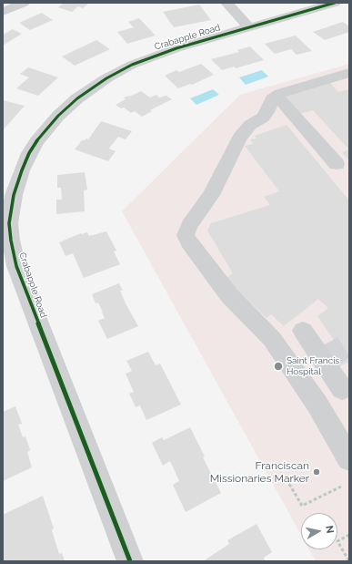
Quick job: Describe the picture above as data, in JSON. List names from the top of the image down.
{
  "streets": {
    "street": ["Crabapple Road"]
  },
  "places": ["Saint Francis Hospital", "Franciscan Missionaries Marker"],
  "north": "right"
}
